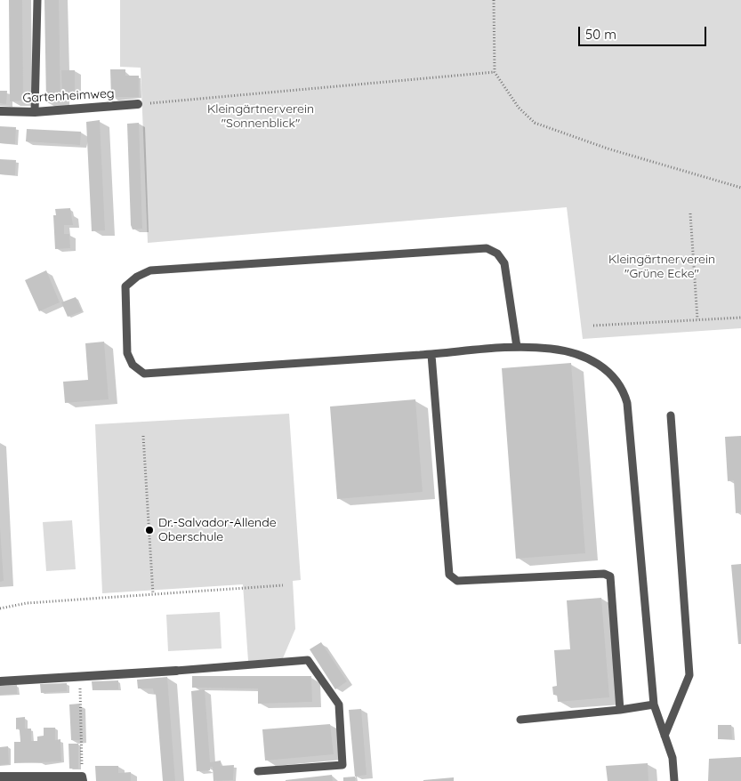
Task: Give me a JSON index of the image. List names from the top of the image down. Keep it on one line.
{"streets":{"street":["Gartenheimweg"]},"parks":["Kleingärtnerverein \"Sonnenblick\"","Kleingärtnerverein \"Grüne Ecke\""],"places":["Dr.-Salvador-Allende Oberschule"],"scale_bar":"50 m"}
